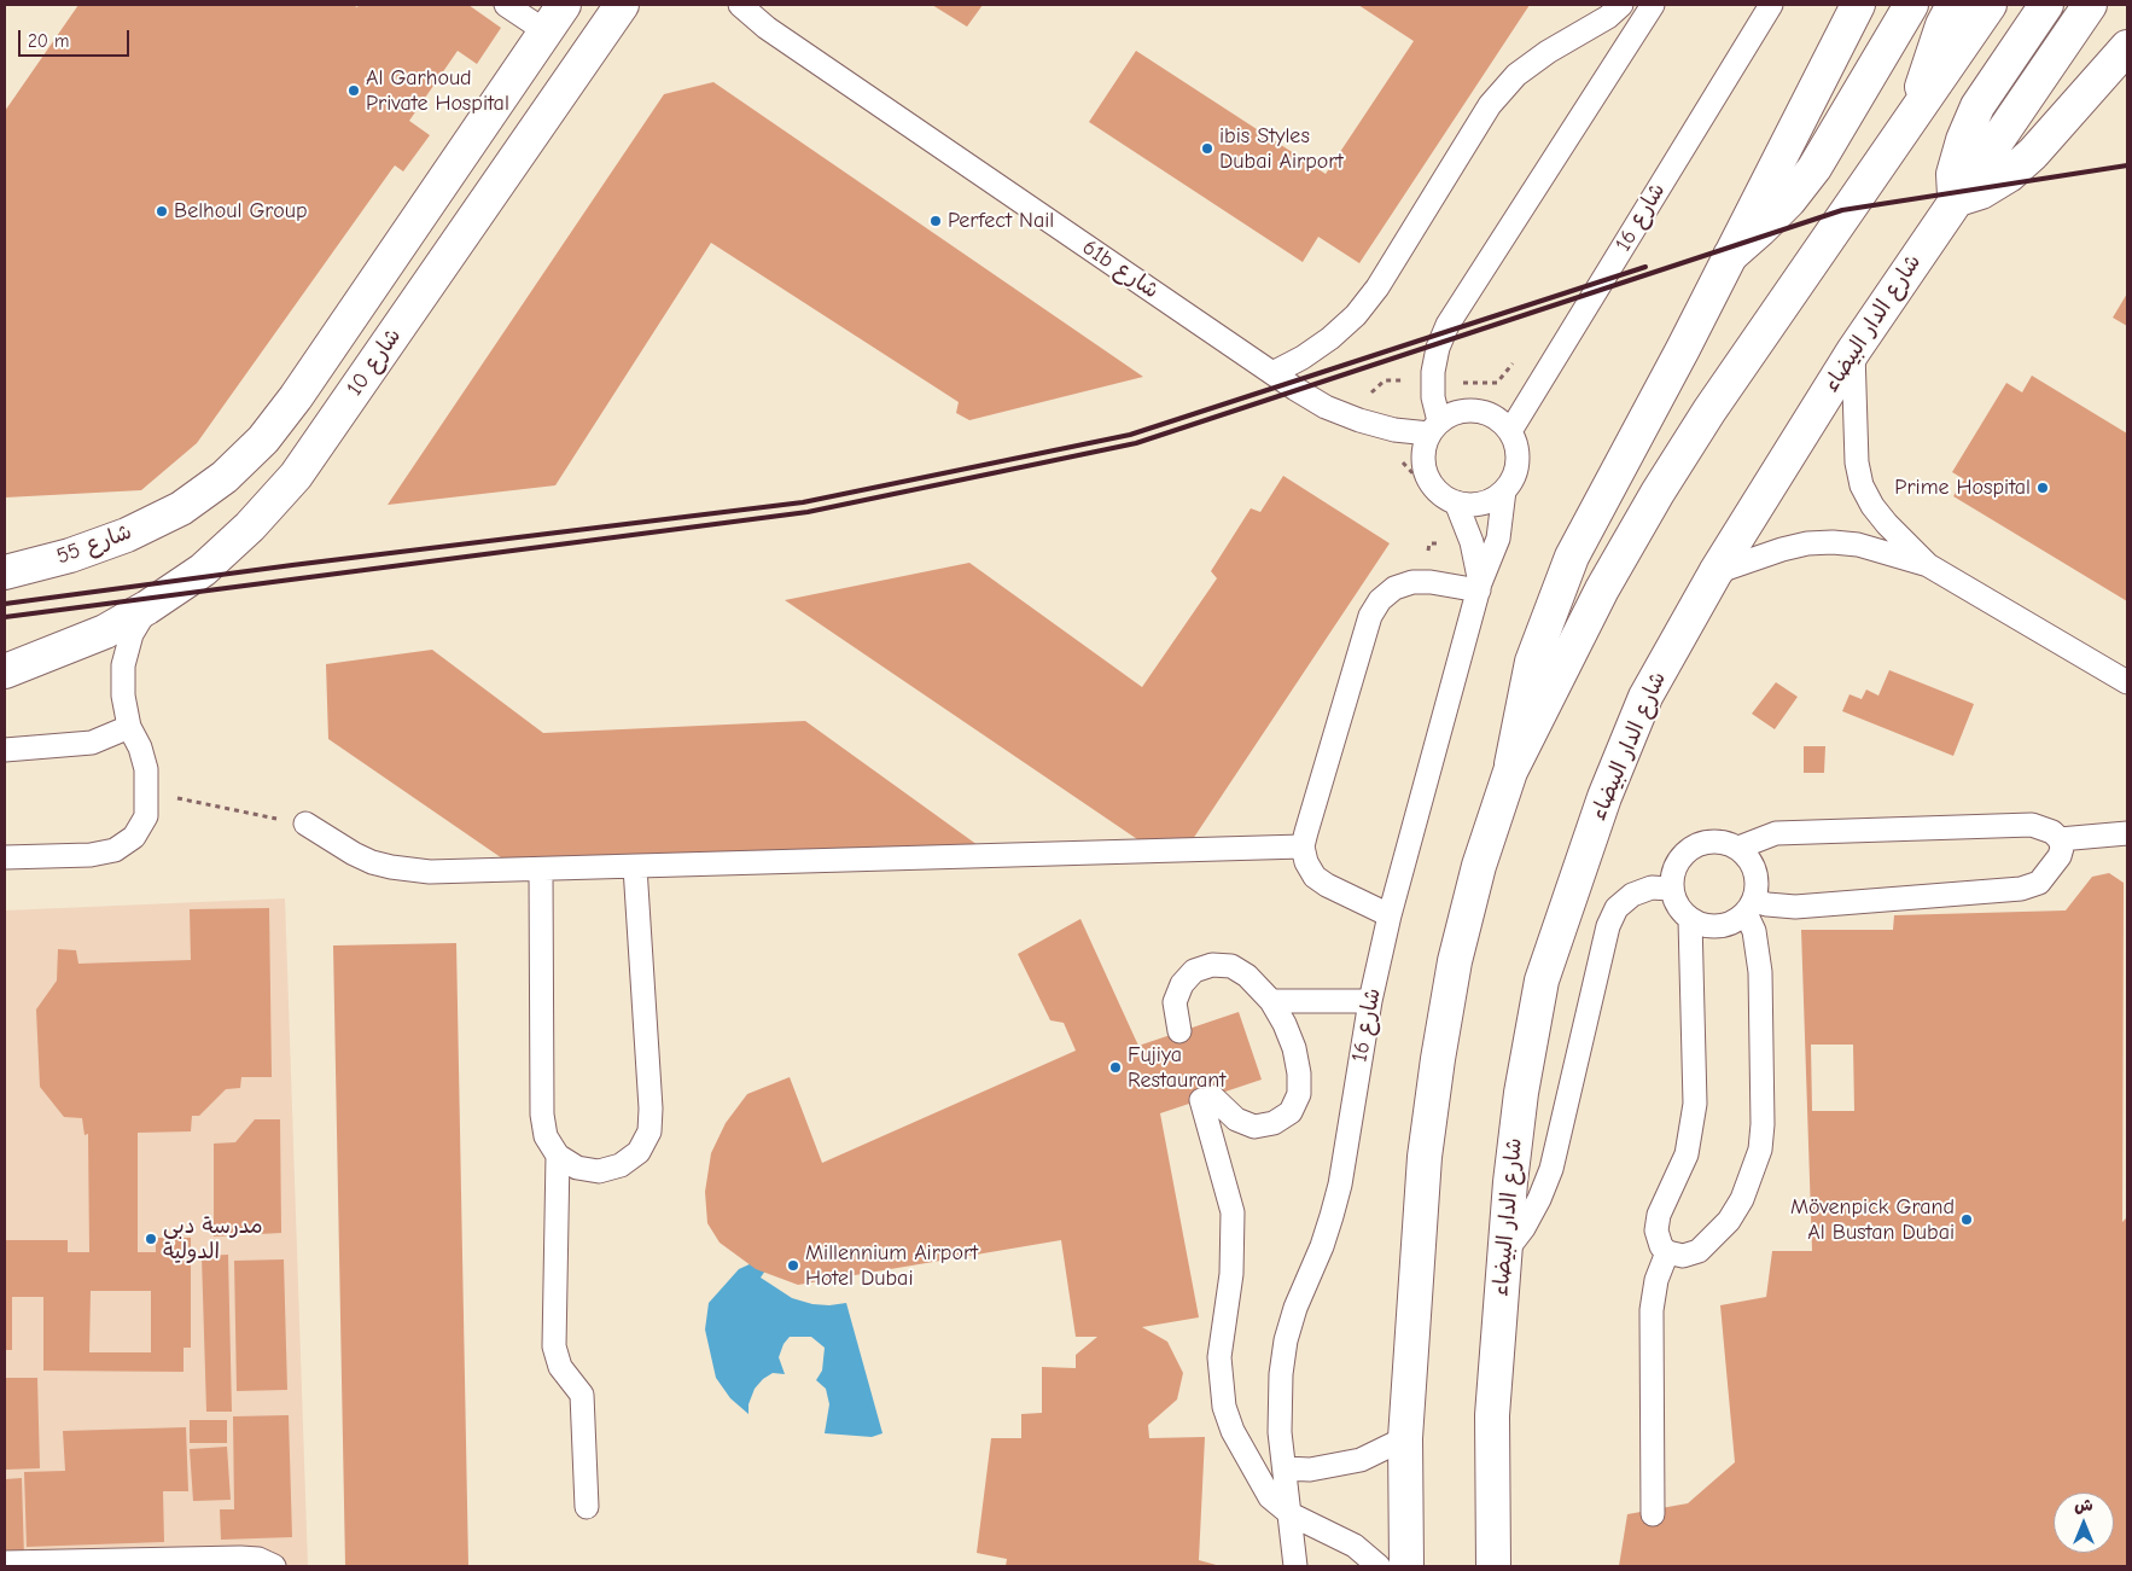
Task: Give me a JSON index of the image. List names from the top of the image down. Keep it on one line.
{"streets":{"main road":["شارع الدار البيضاء","شارع 10","شارع 55"],"lane":["شارع 16","61b شارع"]},"crossings":[["شارع 16","61b شارع"],["شارع 10","شارع 55"]],"places":["Al Garhoud Private Hospital","ibis Styles Dubai Airport","Belhoul Group","Perfect Nail","Prime Hospital","Fujiya Restaurant","Mövenpick Grand Al Bustan Dubai","مدرسة دبي الدولية","Millennium Airport Hotel Dubai"],"scale_bar":"20 m","north":"top"}
